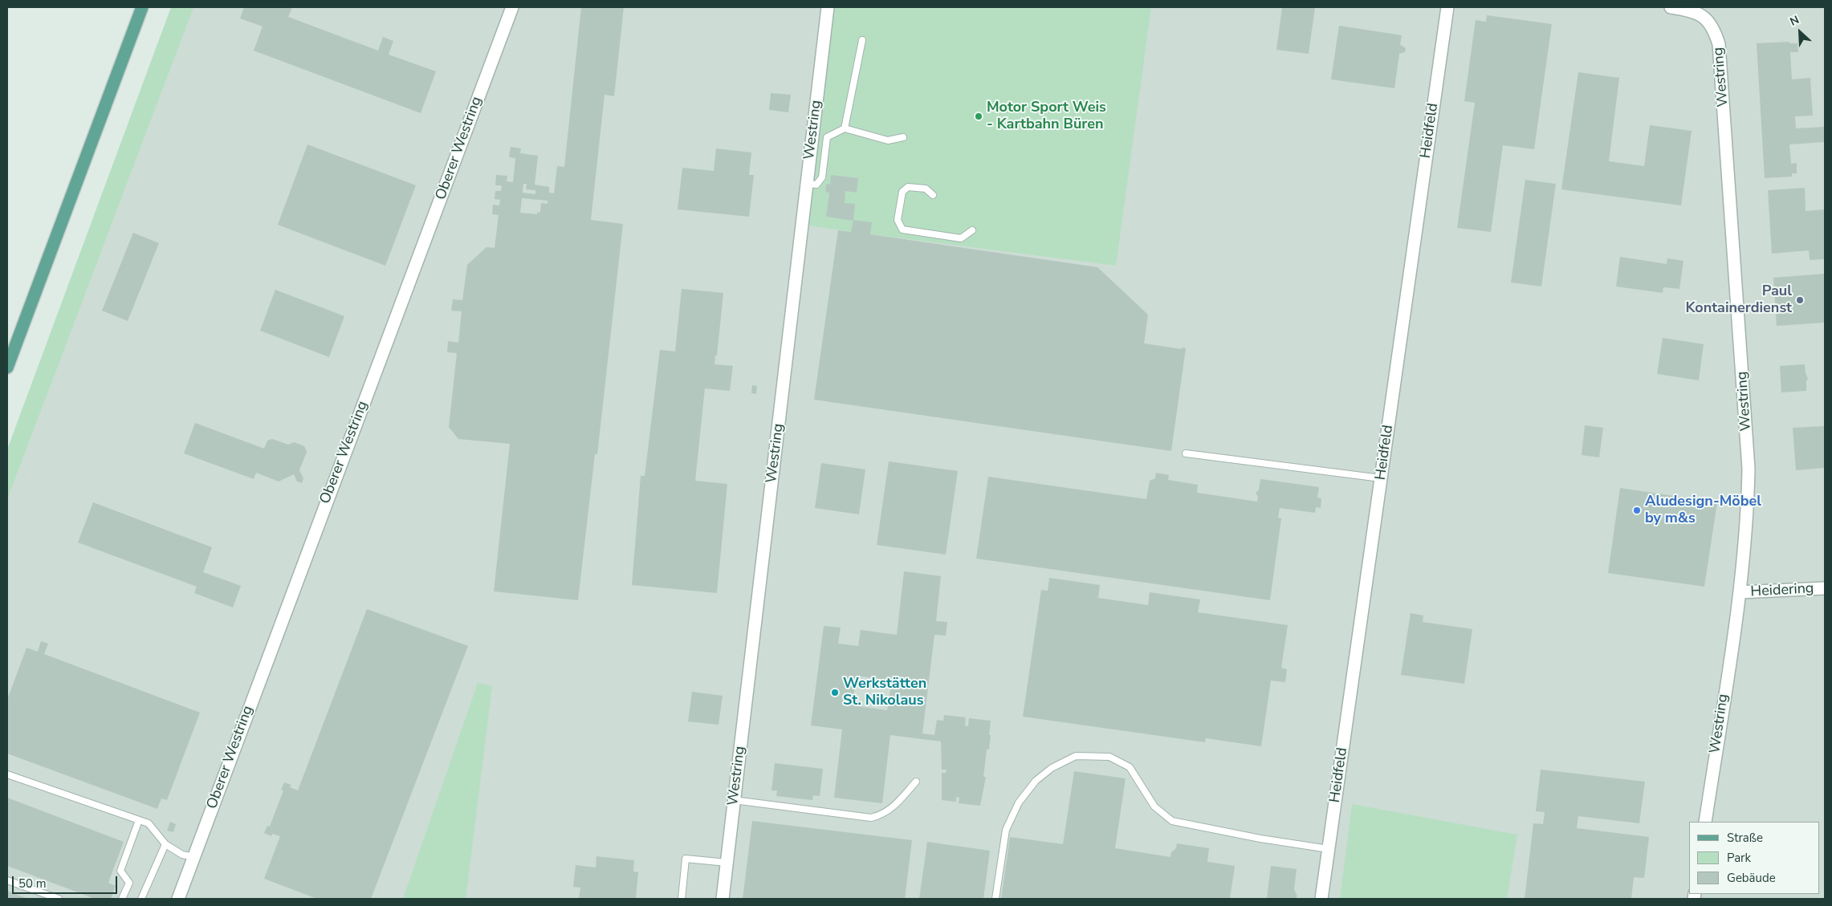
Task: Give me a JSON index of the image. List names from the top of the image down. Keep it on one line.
{"streets":{"street":["Westring","Heidfeld","Oberer Westring","Heidering"]},"crossings":[["Westring","Heidering"]],"places":["Motor Sport Weis - Kartbahn Büren","Paul Kontainerdienst","Aludesign-Möbel by m&s","Werkstätten St. Nikolaus"],"legend":["Straße","Park","Gebäude"],"scale_bar":"50 m","north":"top left"}
